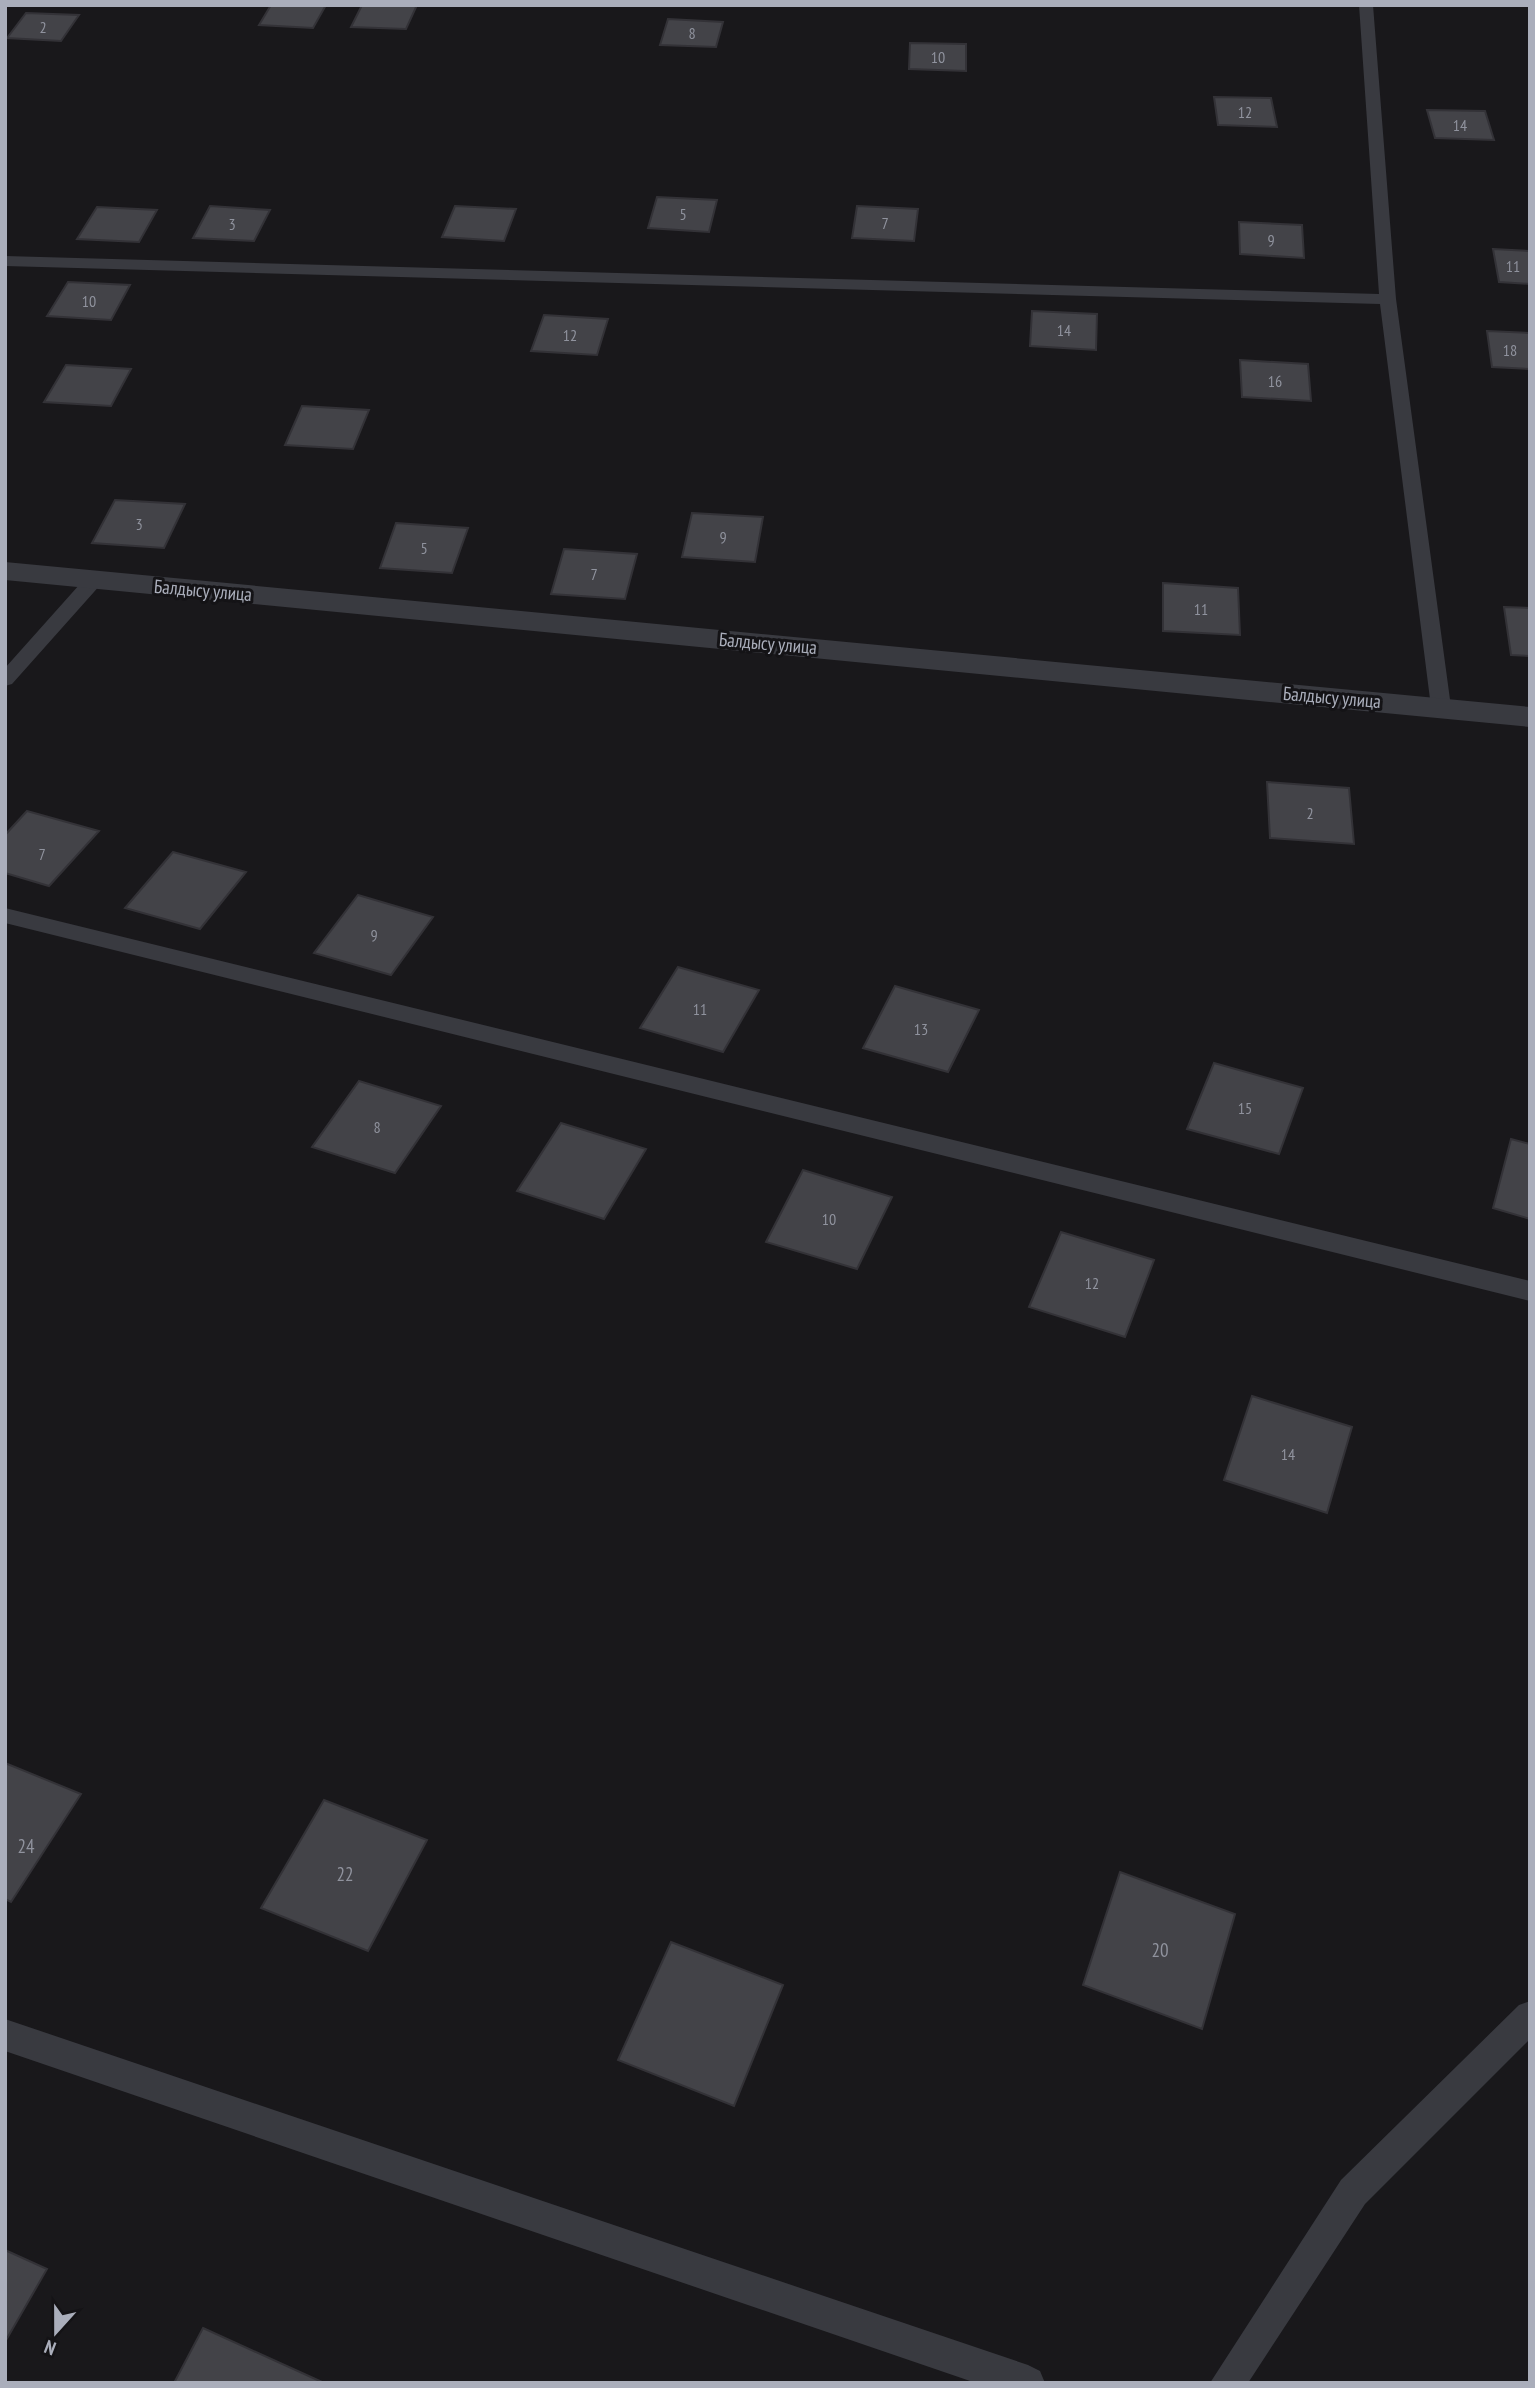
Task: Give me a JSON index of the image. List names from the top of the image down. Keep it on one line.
{"streets":{"street":["Балдысу улица"]},"house_numbers":["2","8","10","12","14","5","7","3","9","11","10","14","12","18","16","3","9","5","7","11","2","7","9","11","13","15","8","10","12","14","24","22","20"],"north":"bottom"}
